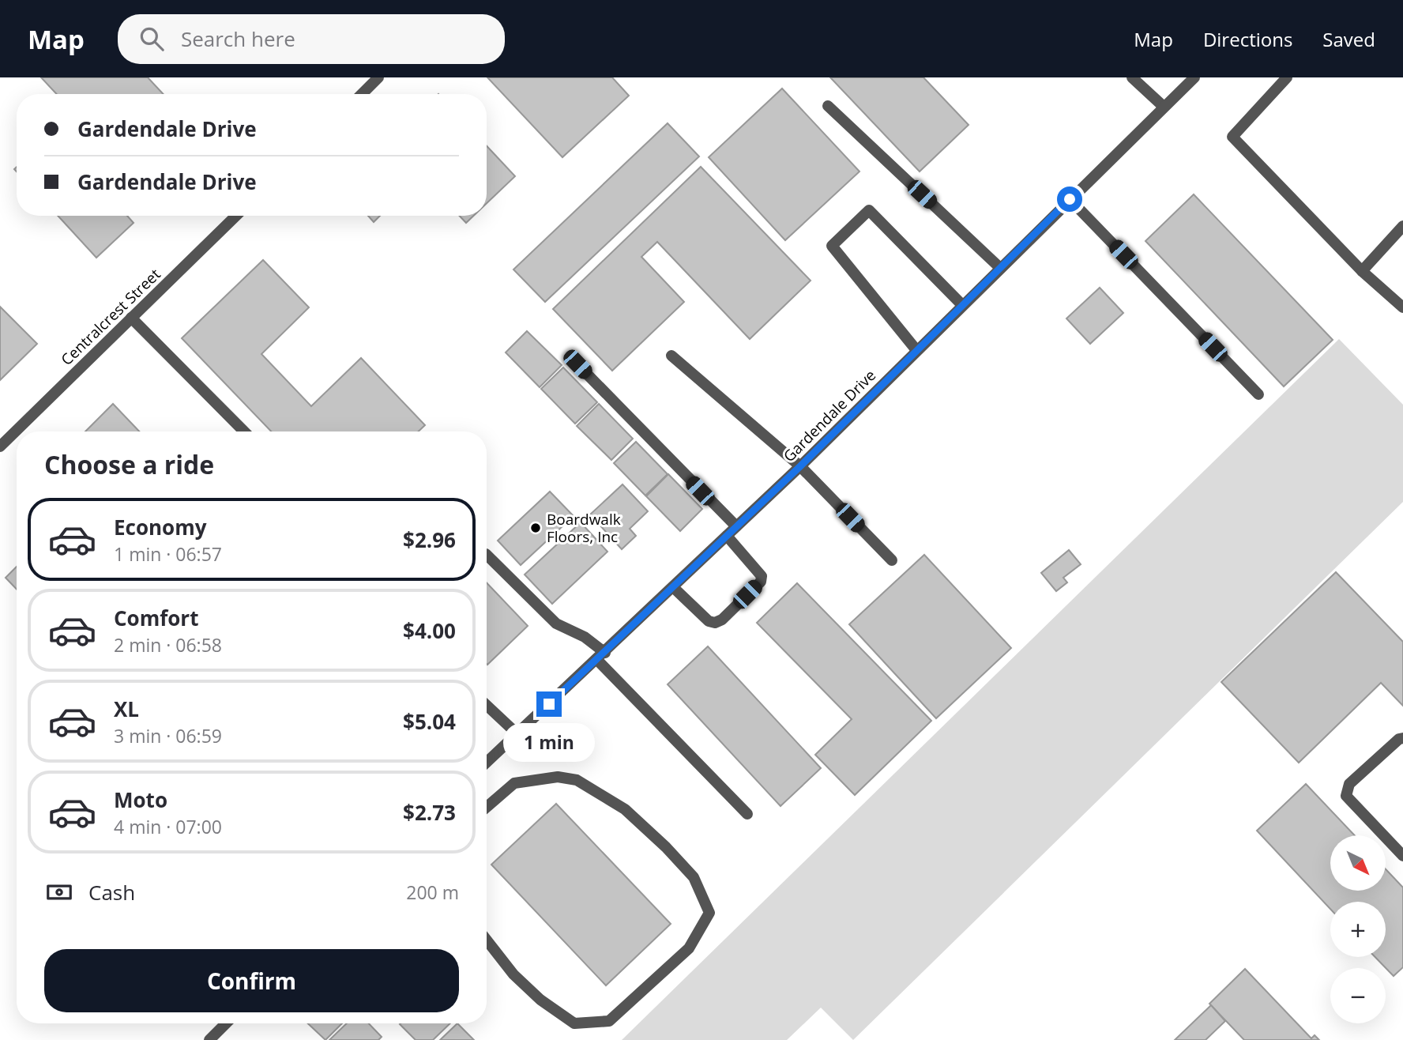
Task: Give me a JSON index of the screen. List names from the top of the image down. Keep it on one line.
{"streets":{"street":["Centralcrest Street","Gardendale Drive"]},"places":["Boardwalk Floors, Inc"],"north":"bottom right","page":{"header":"Map","search":"Search here","nav":["Map","Directions","Saved"],"banner":["Gardendale Drive","Gardendale Drive"],"heading":"Choose a ride","list":[{"name":"Economy","note":"1 min · 06:57","value":"$2.96"},{"name":"Comfort","note":"2 min · 06:58","value":"$4.00"},{"name":"XL","note":"3 min · 06:59","value":"$5.04"},{"name":"Moto","note":"4 min · 07:00","value":"$2.73"}],"bubble":"1 min","map_buttons":["+","−"],"pay":["Cash","200 m"],"buttons":"Confirm"}}
